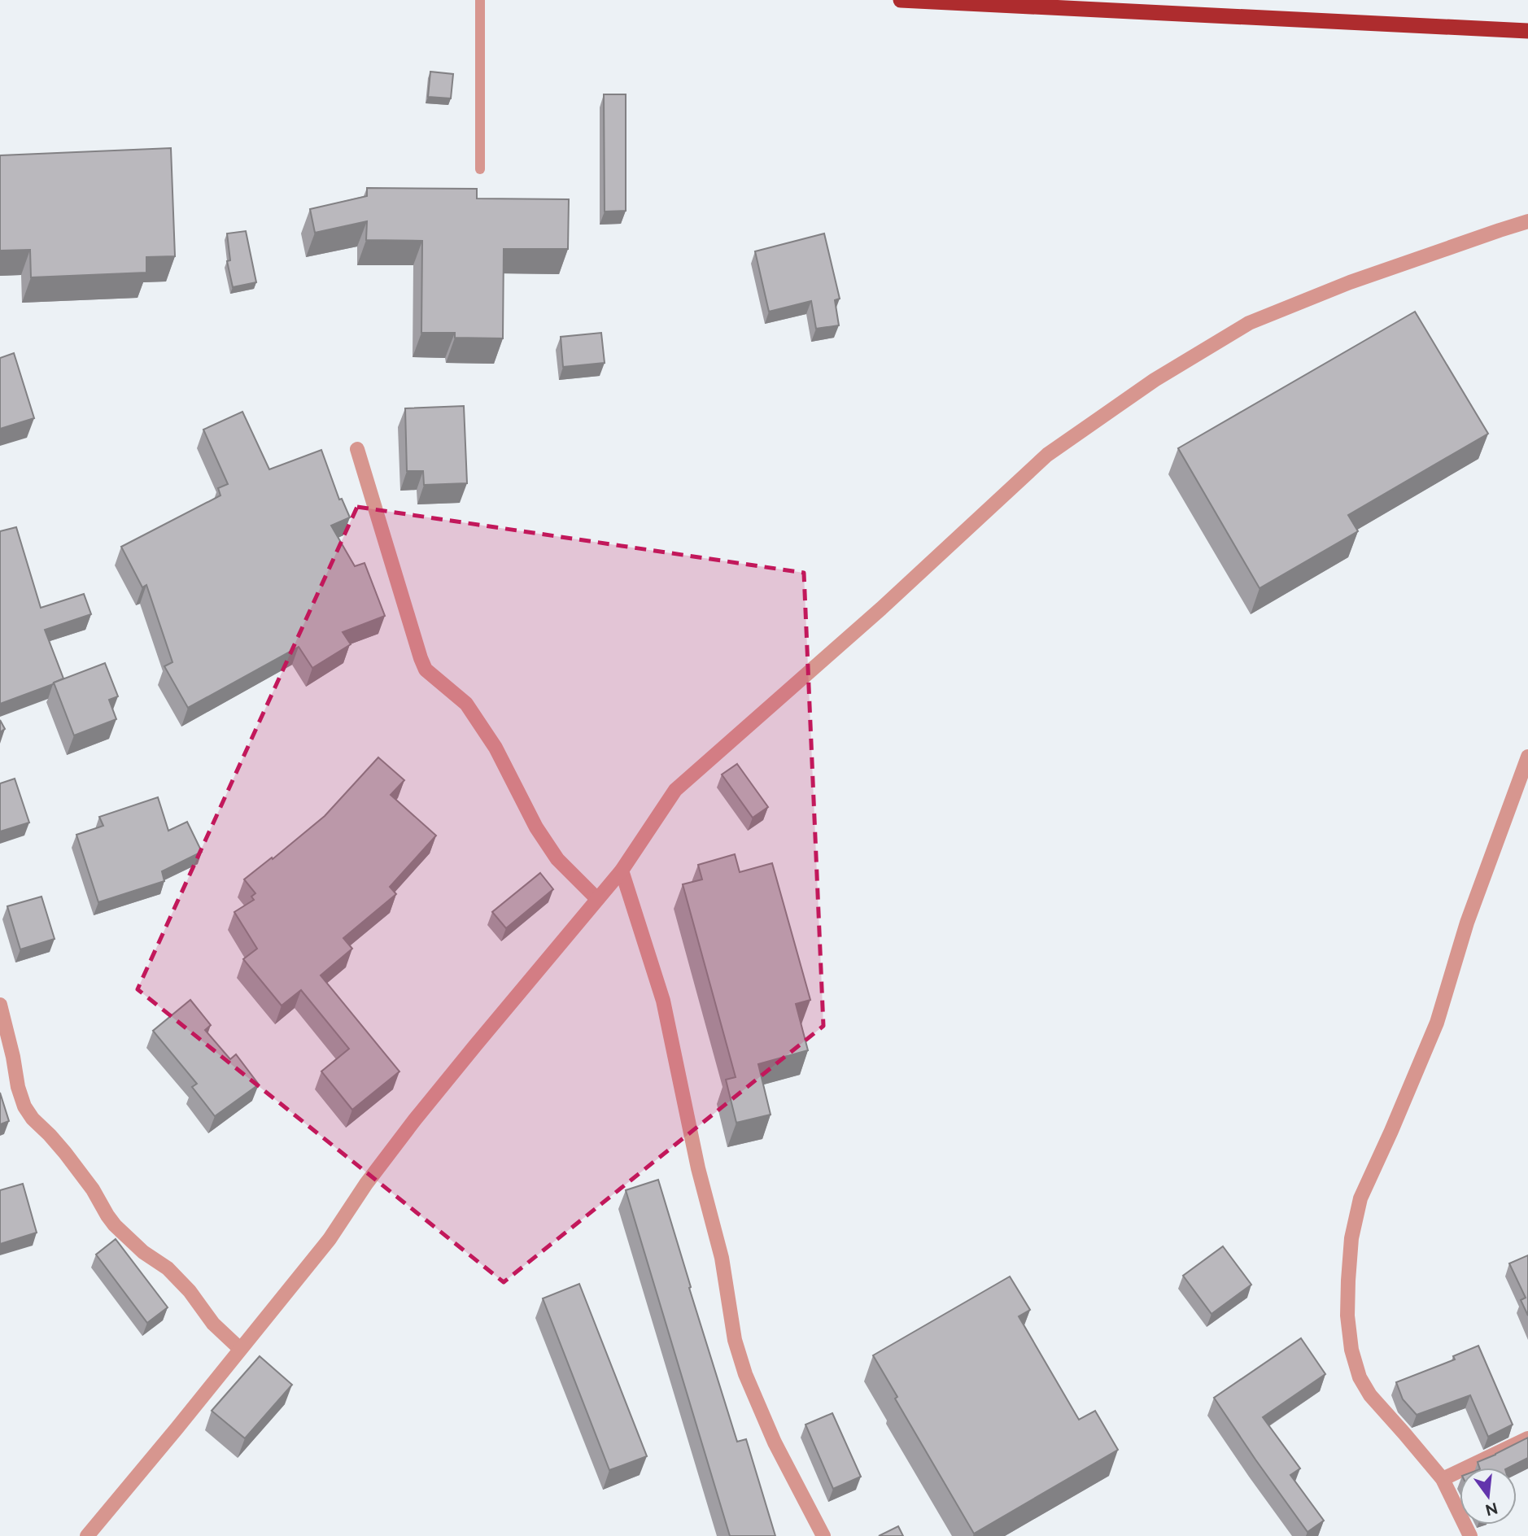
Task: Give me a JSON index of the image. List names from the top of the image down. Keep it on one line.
{"north":"bottom"}
